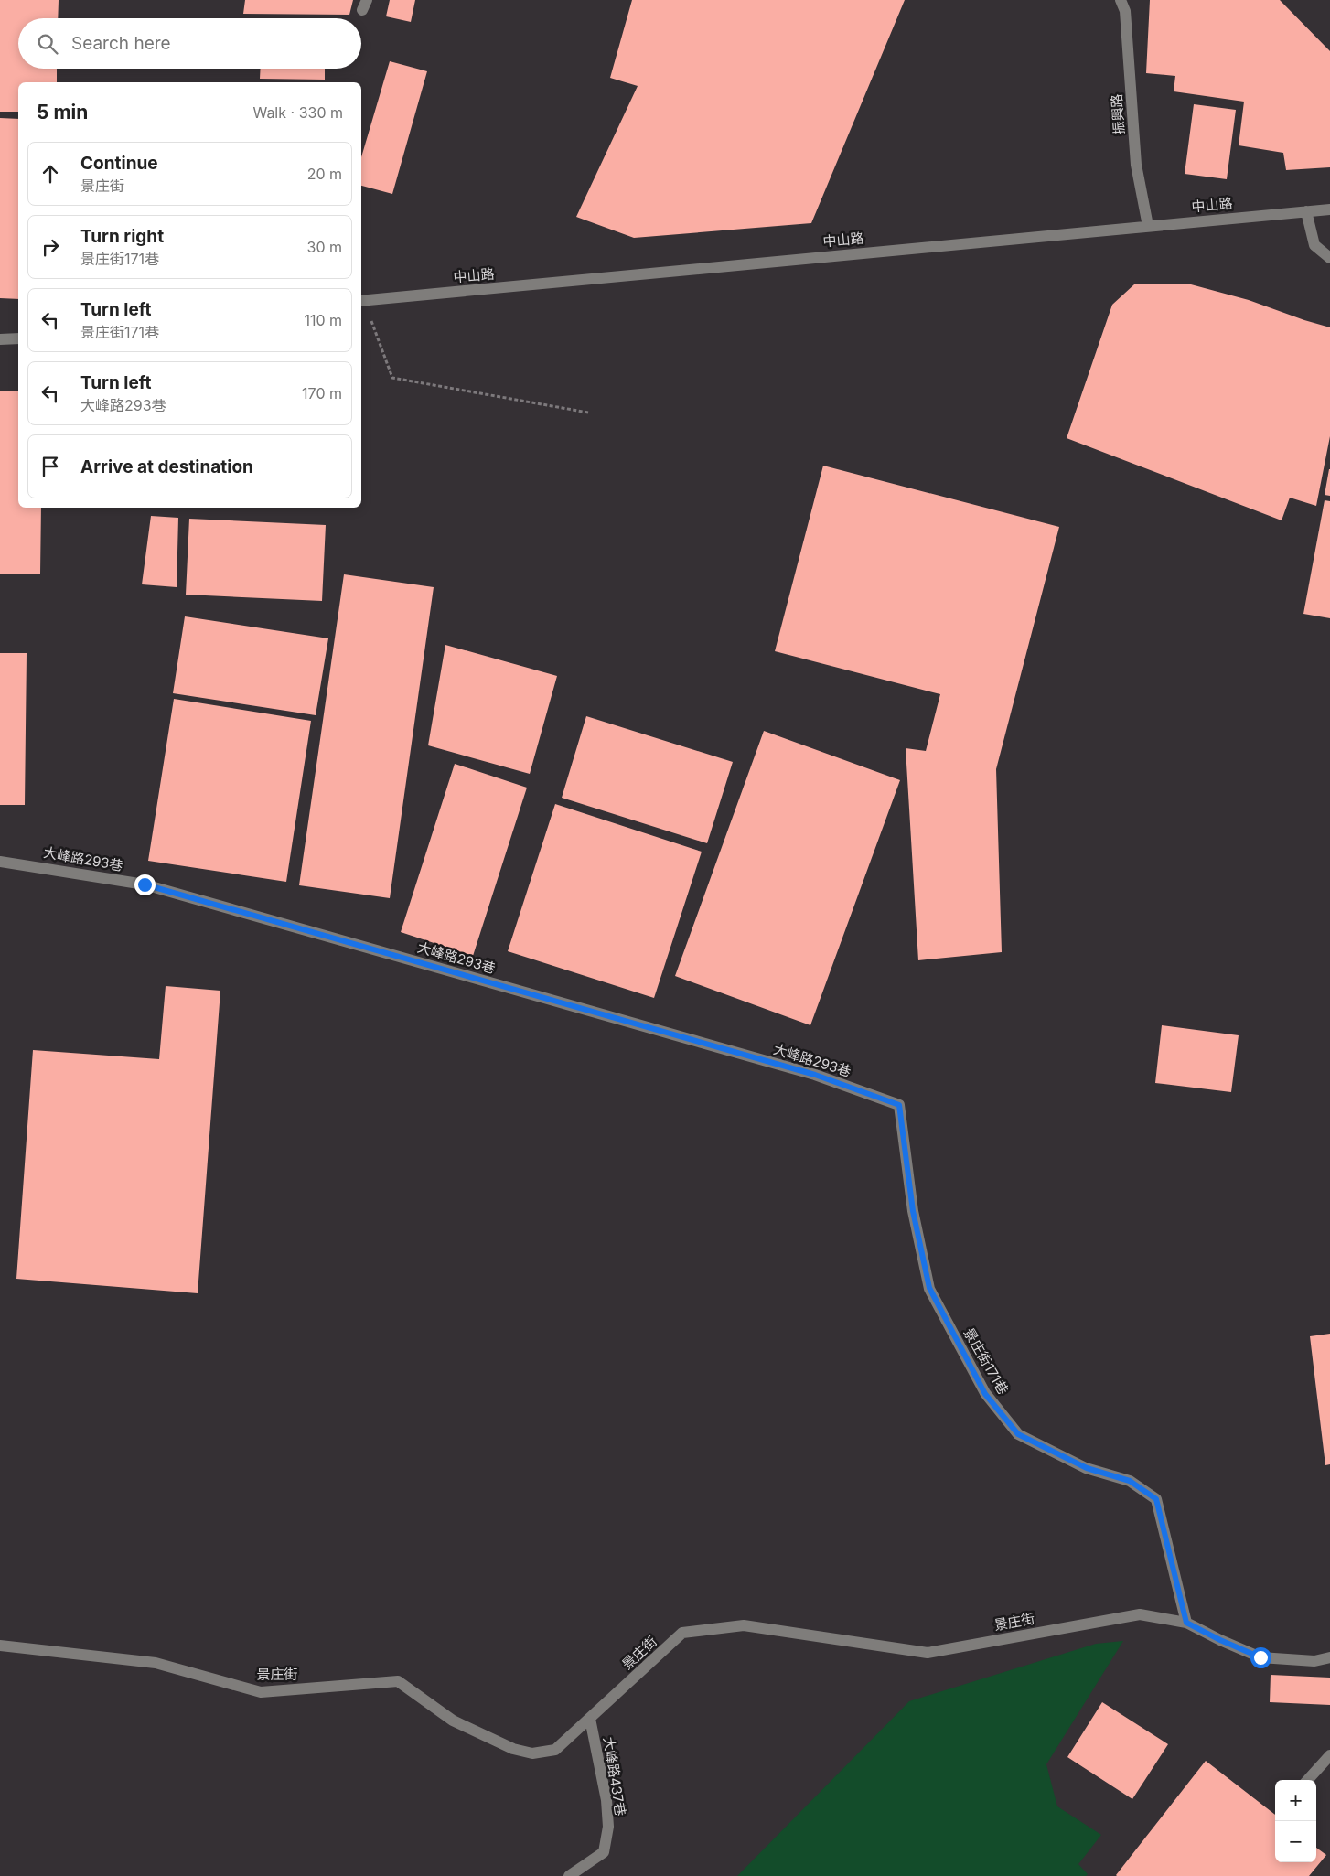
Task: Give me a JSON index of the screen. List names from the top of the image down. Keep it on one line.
{"streets":{"street":["振興路","中山路","大峰路293巷","景庄街171巷","景庄街","大峰路437巷"]},"crossings":[["振興路","中山路"],["大峰路293巷","景庄街171巷"],["景庄街171巷","景庄街"],["景庄街","大峰路437巷"]],"page":{"search":"Search here","heading":["5 min","Walk · 330 m"],"list":[["Continue","景庄街","20 m"],["Turn right","景庄街171巷","30 m"],["Turn left","景庄街171巷","110 m"],["Turn left","大峰路293巷","170 m"],"Arrive at destination"],"map_buttons":["+","−"]}}
